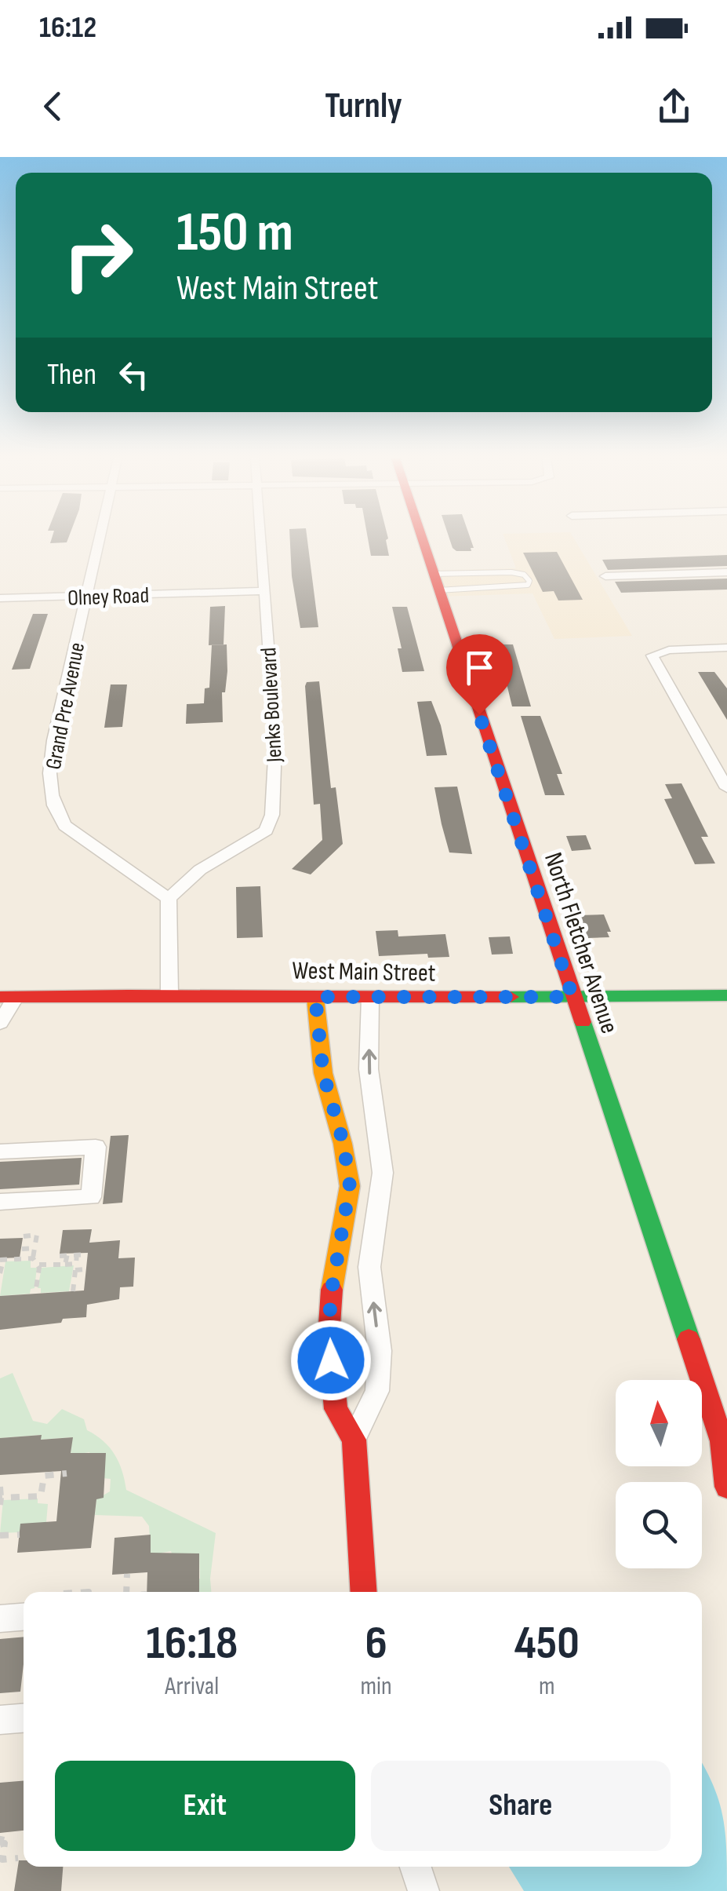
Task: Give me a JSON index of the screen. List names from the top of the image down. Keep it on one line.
{"streets":{"street":["Olney Road","Jenks Boulevard","Grand Pre Avenue","North Fletcher Avenue","West Main Street"]},"crossings":[["Olney Road","Jenks Boulevard"],["Olney Road","Grand Pre Avenue"],["Jenks Boulevard","Grand Pre Avenue"],["North Fletcher Avenue","West Main Street"]],"north":"top","page":{"status":"16:12","header":"Turnly","turn":["150 m","West Main Street"],"then":"Then","eta":["16:18","Arrival","6","min","450","m"],"buttons":["Exit","Share"]}}
